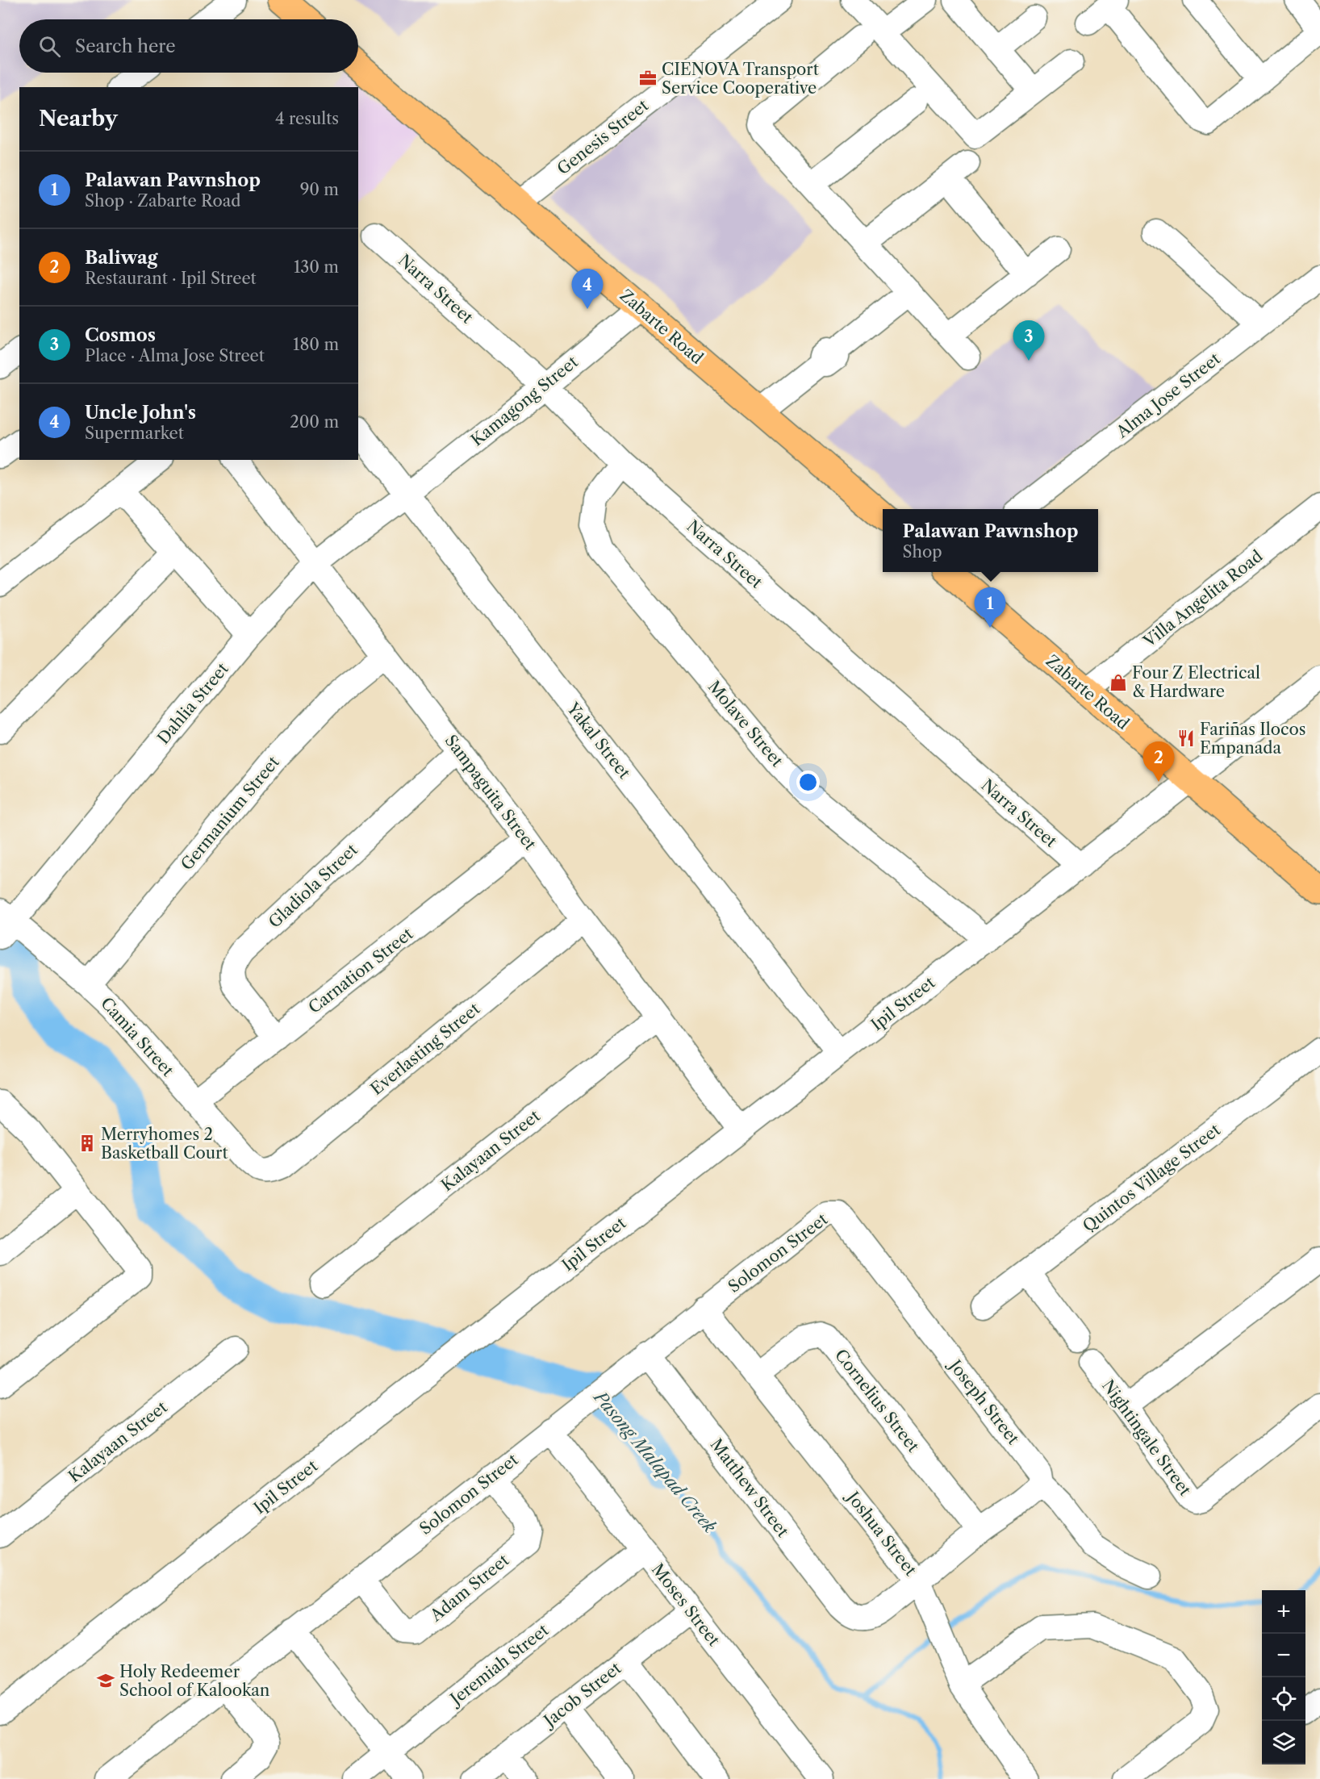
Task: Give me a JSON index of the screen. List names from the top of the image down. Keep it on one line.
{"streets":{"main road":["Zabarte Road"],"street":["Genesis Street","Narra Street","Alma Jose Street","Kamagong Street","Villa Angelita Road","Dahlia Street","Molave Street","Yakal Street","Sampaguita Street","Germanium Street","Gladiola Street","Carnation Street","Ipil Street","Camia Street","Everlasting Street","Kalayaan Street","Quintos Village Street","Solomon Street","Cornelius Street","Joseph Street","Nightingale Street","Matthew Street","Joshua Street","Adam Street","Moses Street","Jeremiah Street","Jacob Street"]},"crossings":[["Genesis Street","Zabarte Road"],["Narra Street","Kamagong Street"],["Narra Street","Molave Street"],["Narra Street","Ipil Street"],["Zabarte Road","Kamagong Street"],["Zabarte Road","Villa Angelita Road"],["Zabarte Road","Ipil Street"],["Kamagong Street","Dahlia Street"],["Kamagong Street","Yakal Street"],["Dahlia Street","Yakal Street"],["Dahlia Street","Sampaguita Street"],["Dahlia Street","Camia Street"],["Molave Street","Ipil Street"],["Yakal Street","Ipil Street"],["Sampaguita Street","Germanium Street"],["Sampaguita Street","Gladiola Street"],["Sampaguita Street","Carnation Street"],["Sampaguita Street","Ipil Street"],["Sampaguita Street","Everlasting Street"],["Sampaguita Street","Kalayaan Street"],["Germanium Street","Camia Street"],["Gladiola Street","Carnation Street"],["Carnation Street","Camia Street"],["Camia Street","Everlasting Street"],["Solomon Street","Joseph Street"],["Solomon Street","Matthew Street"],["Solomon Street","Joshua Street"],["Solomon Street","Adam Street"],["Solomon Street","Moses Street"],["Cornelius Street","Joshua Street"],["Matthew Street","Joshua Street"],["Moses Street","Jeremiah Street"],["Moses Street","Jacob Street"]],"water":["Pasong Malapad Creek"],"places":{"office":["CIENOVA Transport Service Cooperative"],"shop":["Four Z Electrical & Hardware"],"restaurant":["Fariñas Ilocos Empanada"],"building":["Merryhomes 2 Basketball Court"],"school or university":["Holy Redeemer School of Kalookan"]},"page":{"search":"Search here","heading":["Nearby","4 results"],"list":[{"mark":"1","name":"Palawan Pawnshop","note":"Shop · Zabarte Road","value":"90 m"},{"mark":"2","name":"Baliwag","note":"Restaurant · Ipil Street","value":"130 m"},{"mark":"3","name":"Cosmos","note":"Place · Alma Jose Street","value":"180 m"},{"mark":"4","name":"Uncle John's","note":"Supermarket","value":"200 m"}],"pins":["4","3","1","2"],"popup":["Palawan Pawnshop","Shop"],"map_buttons":["+","−"]}}
